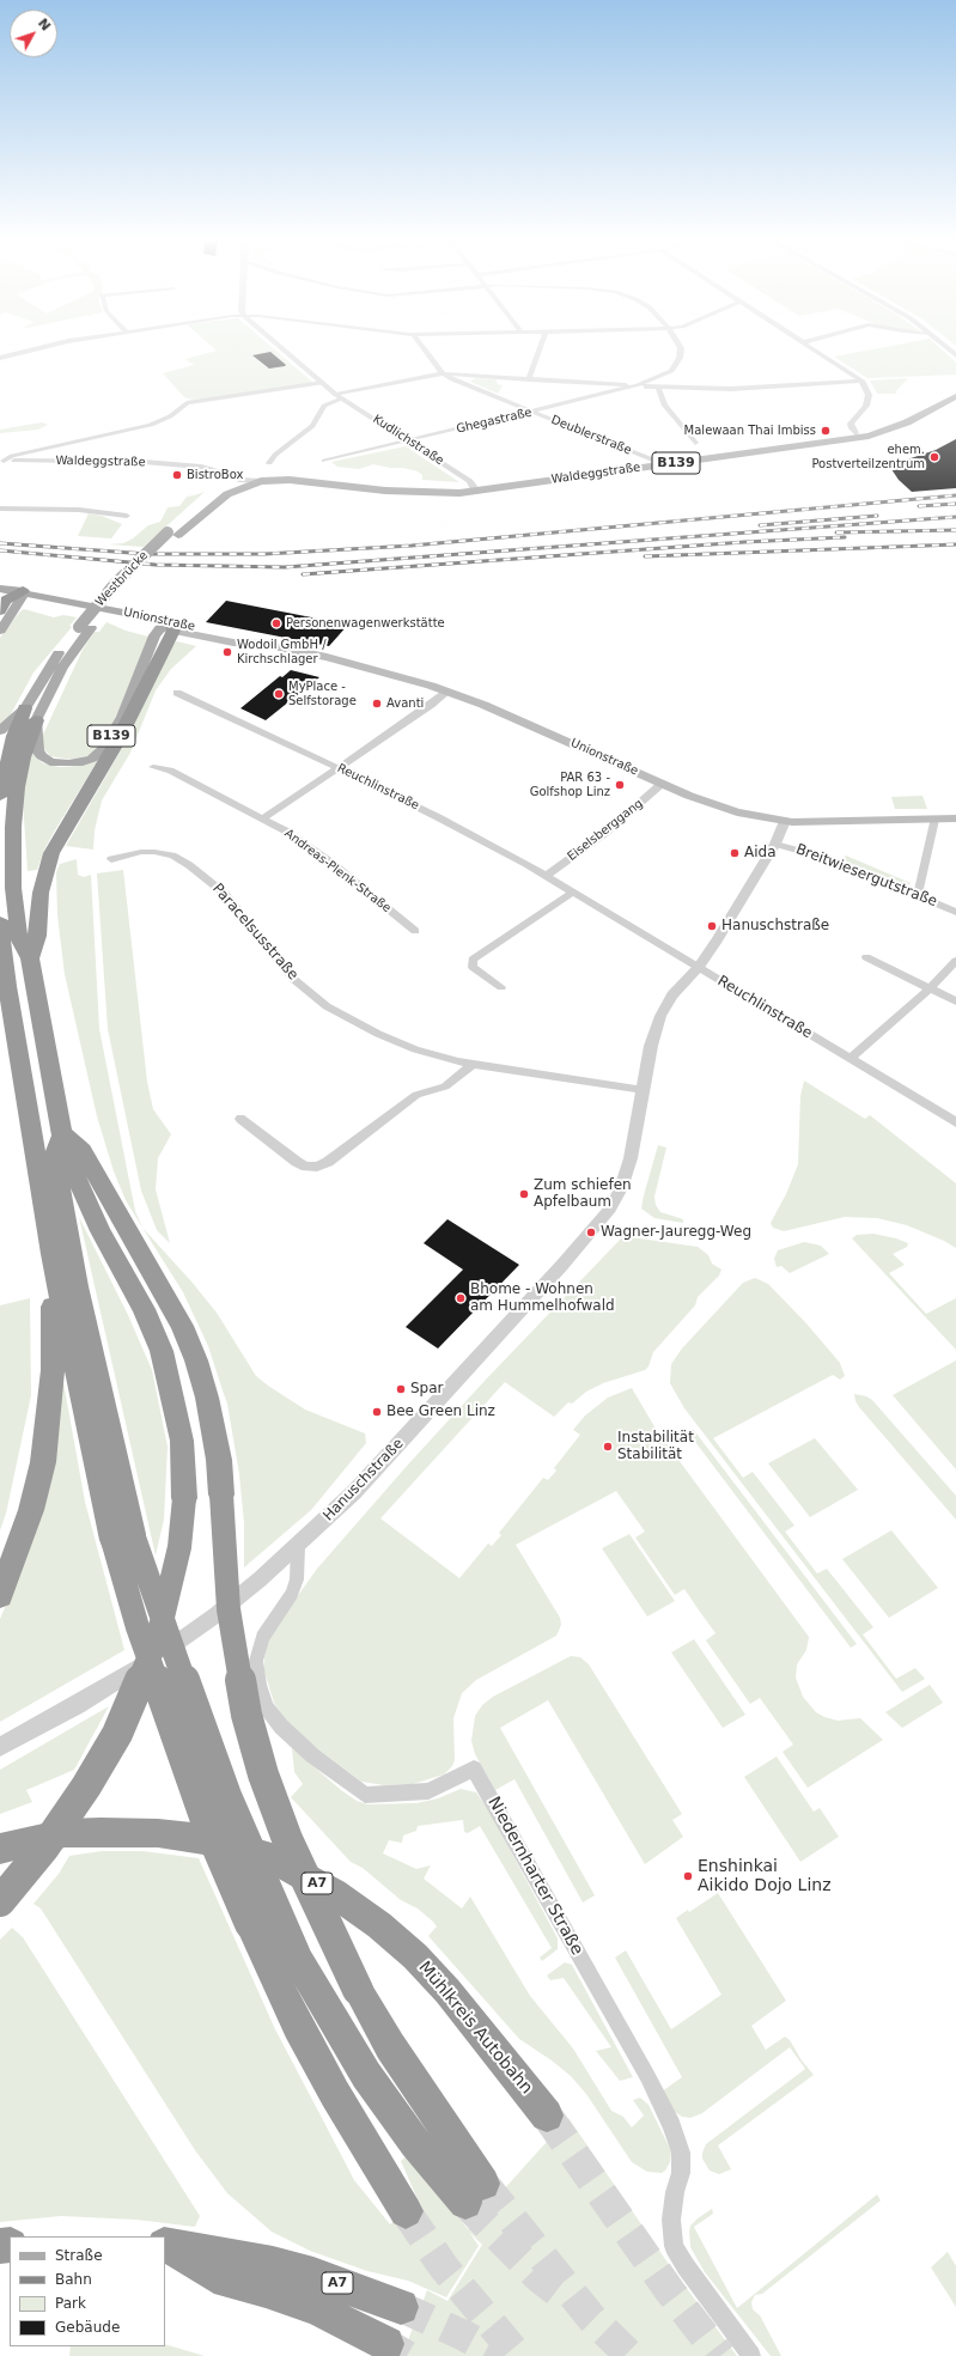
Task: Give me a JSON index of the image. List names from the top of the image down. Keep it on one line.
{"streets":{"highway":["A7","Mühlkreis Autobahn"],"main road":["Waldeggstraße","B139","Westbrücke","Unionstraße"],"street":["Ghegastraße","Deublerstraße","Kudlichstraße","Reuchlinstraße","Eiselsberggang","Andreas-Plenk-Straße","Breitwiesergutstraße","Paracelsusstraße","Hanuschstraße","Niedernharter Straße"]},"crossings":[["Ghegastraße","Deublerstraße"],["Ghegastraße","Kudlichstraße"],["Deublerstraße","Waldeggstraße"],["Kudlichstraße","Waldeggstraße"],["Waldeggstraße","Westbrücke"],["B139","Westbrücke"],["B139","Unionstraße"],["Unionstraße","Eiselsberggang"],["Unionstraße","Hanuschstraße"],["Reuchlinstraße","Eiselsberggang"],["Reuchlinstraße","Hanuschstraße"],["Breitwiesergutstraße","Hanuschstraße"],["Paracelsusstraße","Hanuschstraße"],["Hanuschstraße","Niedernharter Straße"]],"places":["Malewaan Thai Imbiss","ehem. Postverteilzentrum","BistroBox","Personenwagenwerkstätte","Wodoil GmbH / Kirchschlager","MyPlace - Selfstorage","Avanti","PAR 63 - Golfshop Linz","Aida","Hanuschstraße","Zum schiefen Apfelbaum","Wagner-Jauregg-Weg","Bhome - Wohnen am Hummelhofwald","Spar","Bee Green Linz","Instabilität Stabilität","Enshinkai Aikido Dojo Linz"],"legend":["Straße","Bahn","Park","Gebäude"],"north":"top right"}
